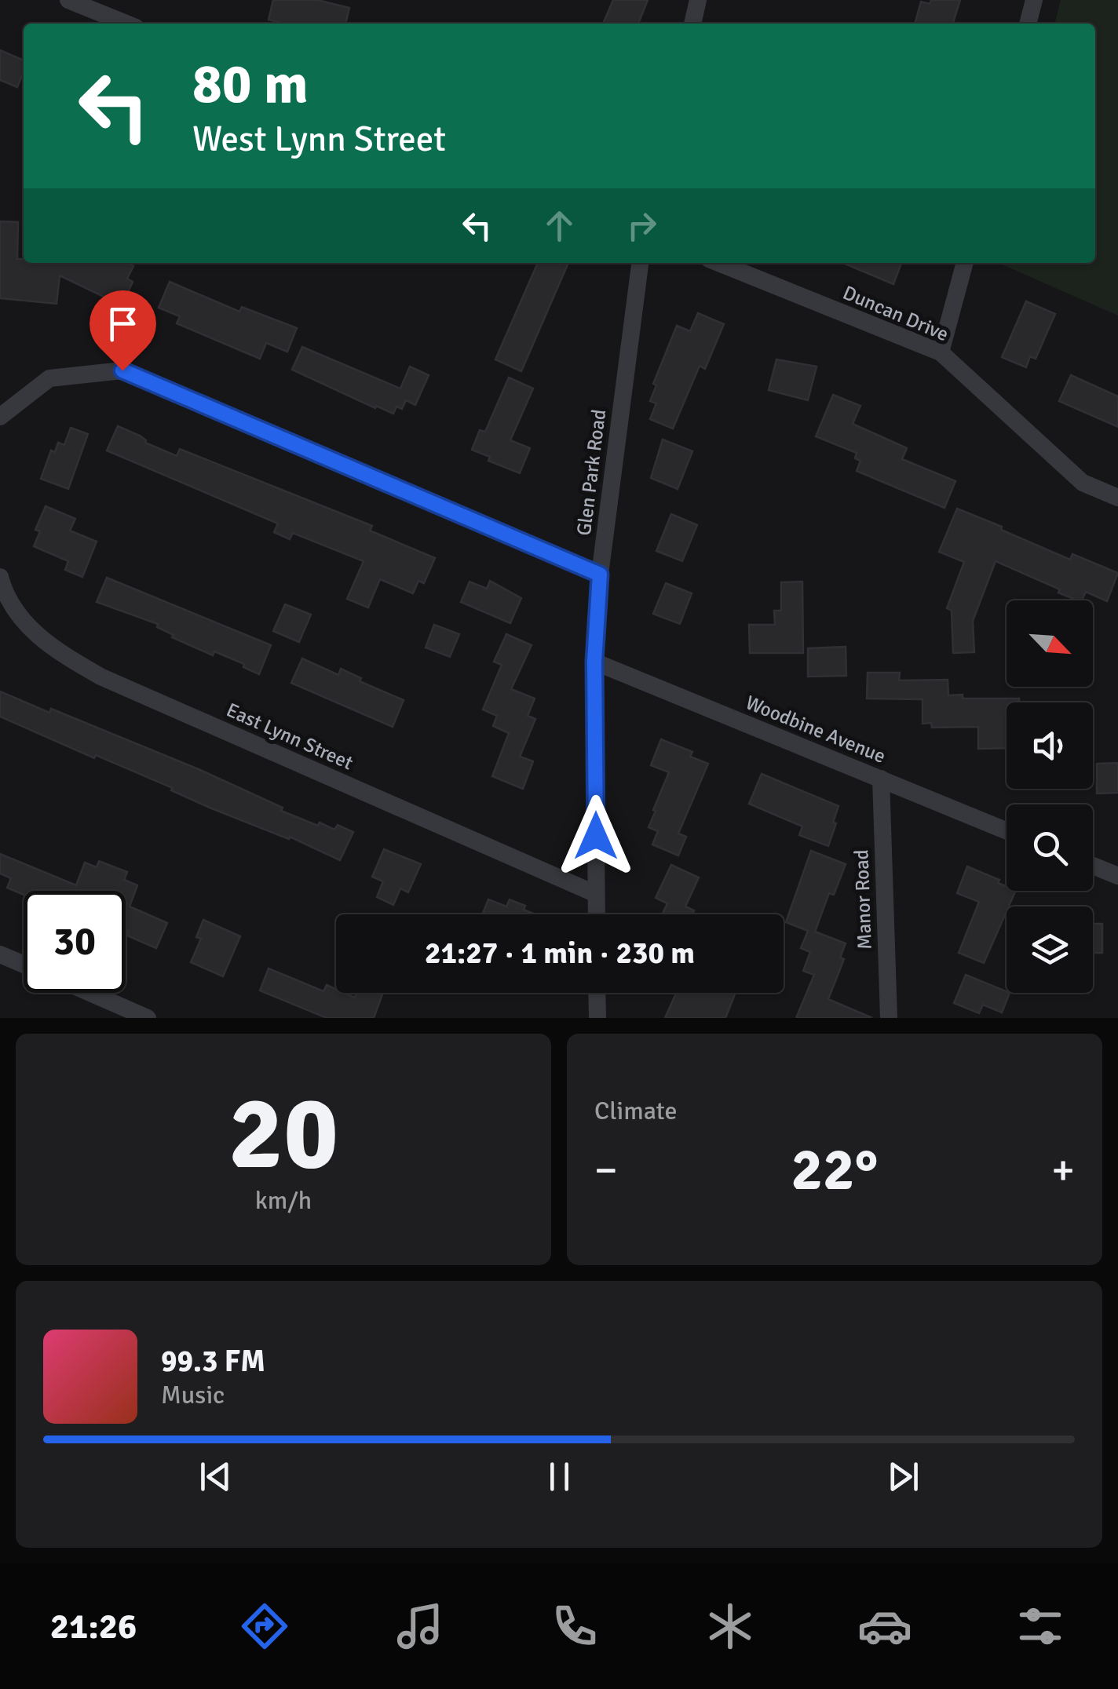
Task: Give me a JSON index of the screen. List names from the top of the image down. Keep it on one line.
{"streets":{"street":["Duncan Drive","Glen Park Road","Woodbine Avenue","East Lynn Street","Manor Road"]},"crossings":[["Glen Park Road","Woodbine Avenue"],["Glen Park Road","East Lynn Street"],["Woodbine Avenue","Manor Road"]],"north":"bottom right","page":{"turn":["80 m","West Lynn Street"],"limit":"30","trip":"21:27 · 1 min · 230 m","tile":[["20","km/h"],"Climate"],"heat":["−","22°","+"],"song":["99.3 FM","Music"],"tabs":"21:26"}}
